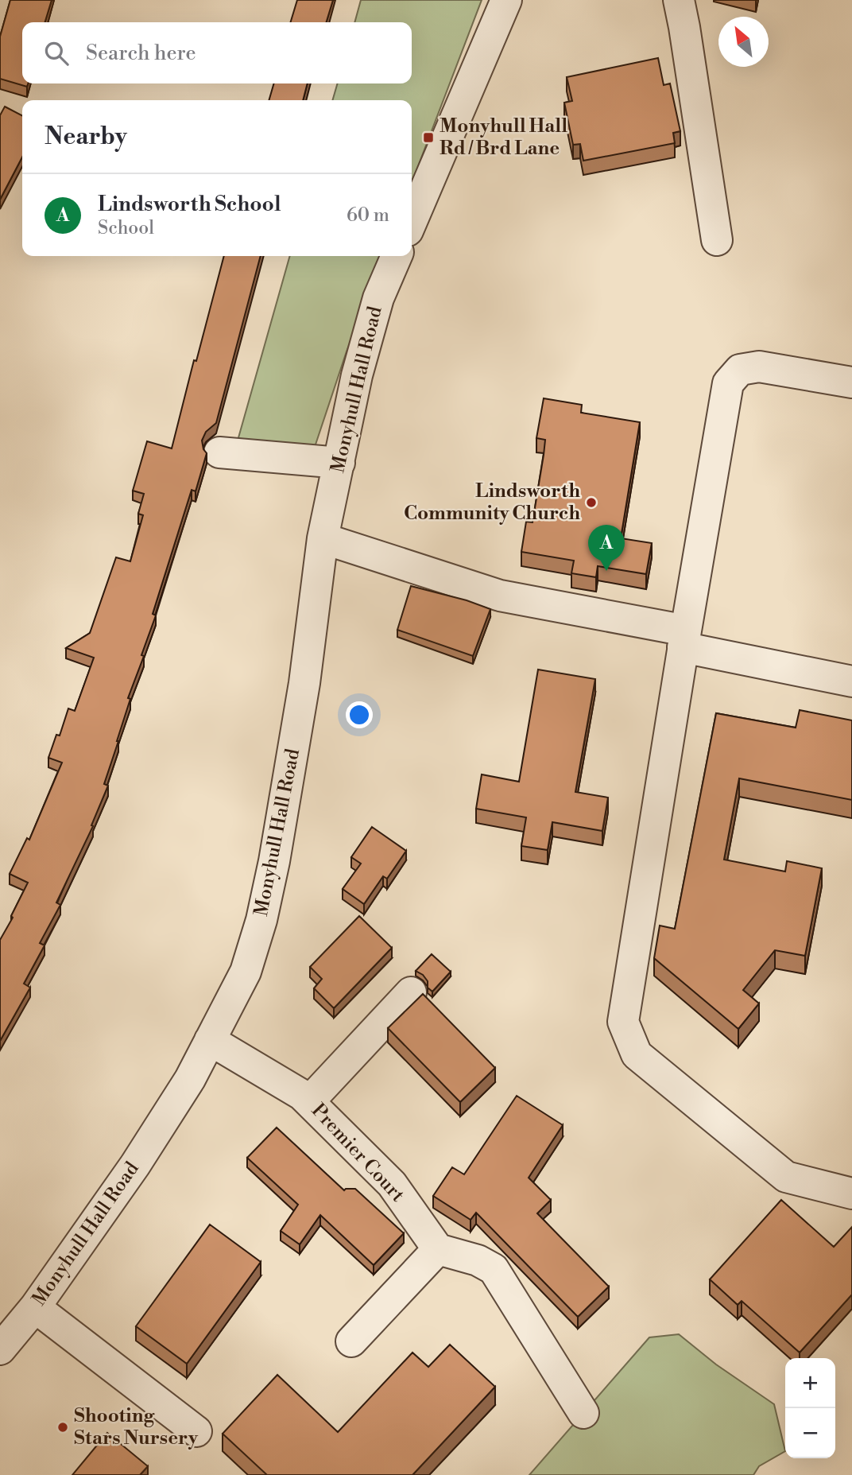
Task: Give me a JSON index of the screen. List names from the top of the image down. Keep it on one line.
{"streets":{"street":["Monyhull Hall Road","Premier Court"]},"crossings":[["Monyhull Hall Road","Premier Court"]],"places":{"transit":["Monyhull Hall Rd / Brd Lane"],"other":["Lindsworth Community Church","Shooting Stars Nursery"]},"north":"top left","page":{"search":"Search here","heading":"Nearby","list":[{"mark":"A","name":"Lindsworth School","note":"School","value":"60 m"}],"pins":"A","map_buttons":["+","−"]}}
